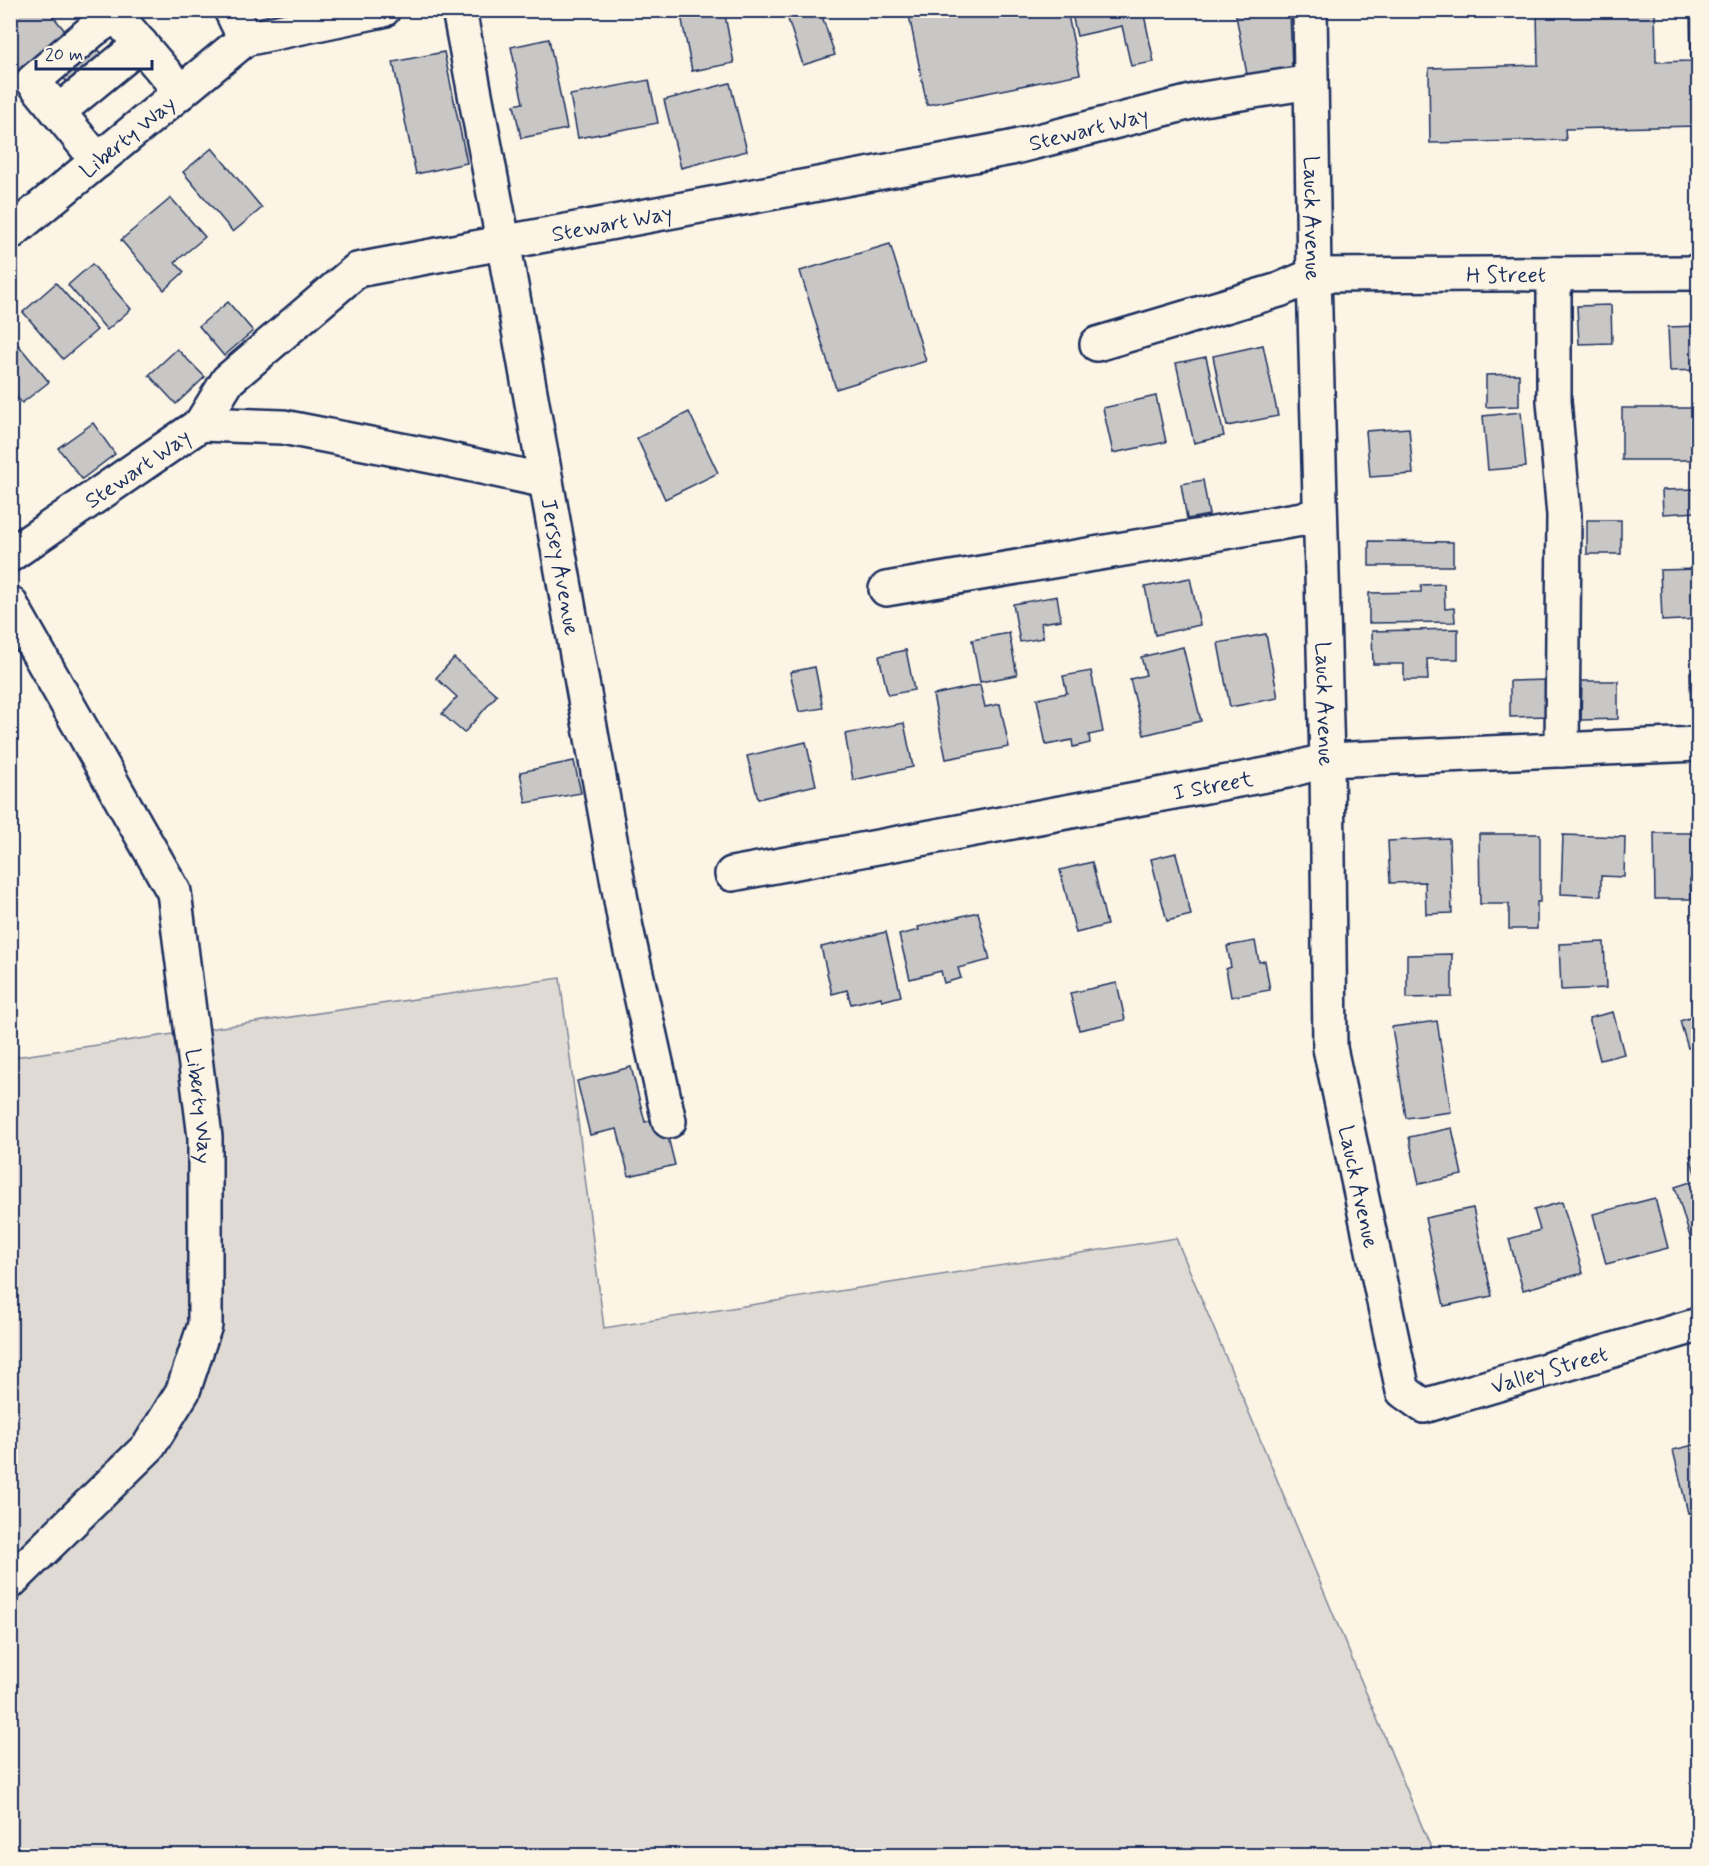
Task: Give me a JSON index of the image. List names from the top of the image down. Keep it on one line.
{"streets":{"street":["Stewart Way","Liberty Way","Lauck Avenue","H Street","Jersey Avenue","I Street","Valley Street"]},"crossings":[["Stewart Way","Lauck Avenue"],["Stewart Way","Jersey Avenue"],["Lauck Avenue","H Street"],["Lauck Avenue","I Street"],["Lauck Avenue","Valley Street"]],"scale_bar":"20 m"}
